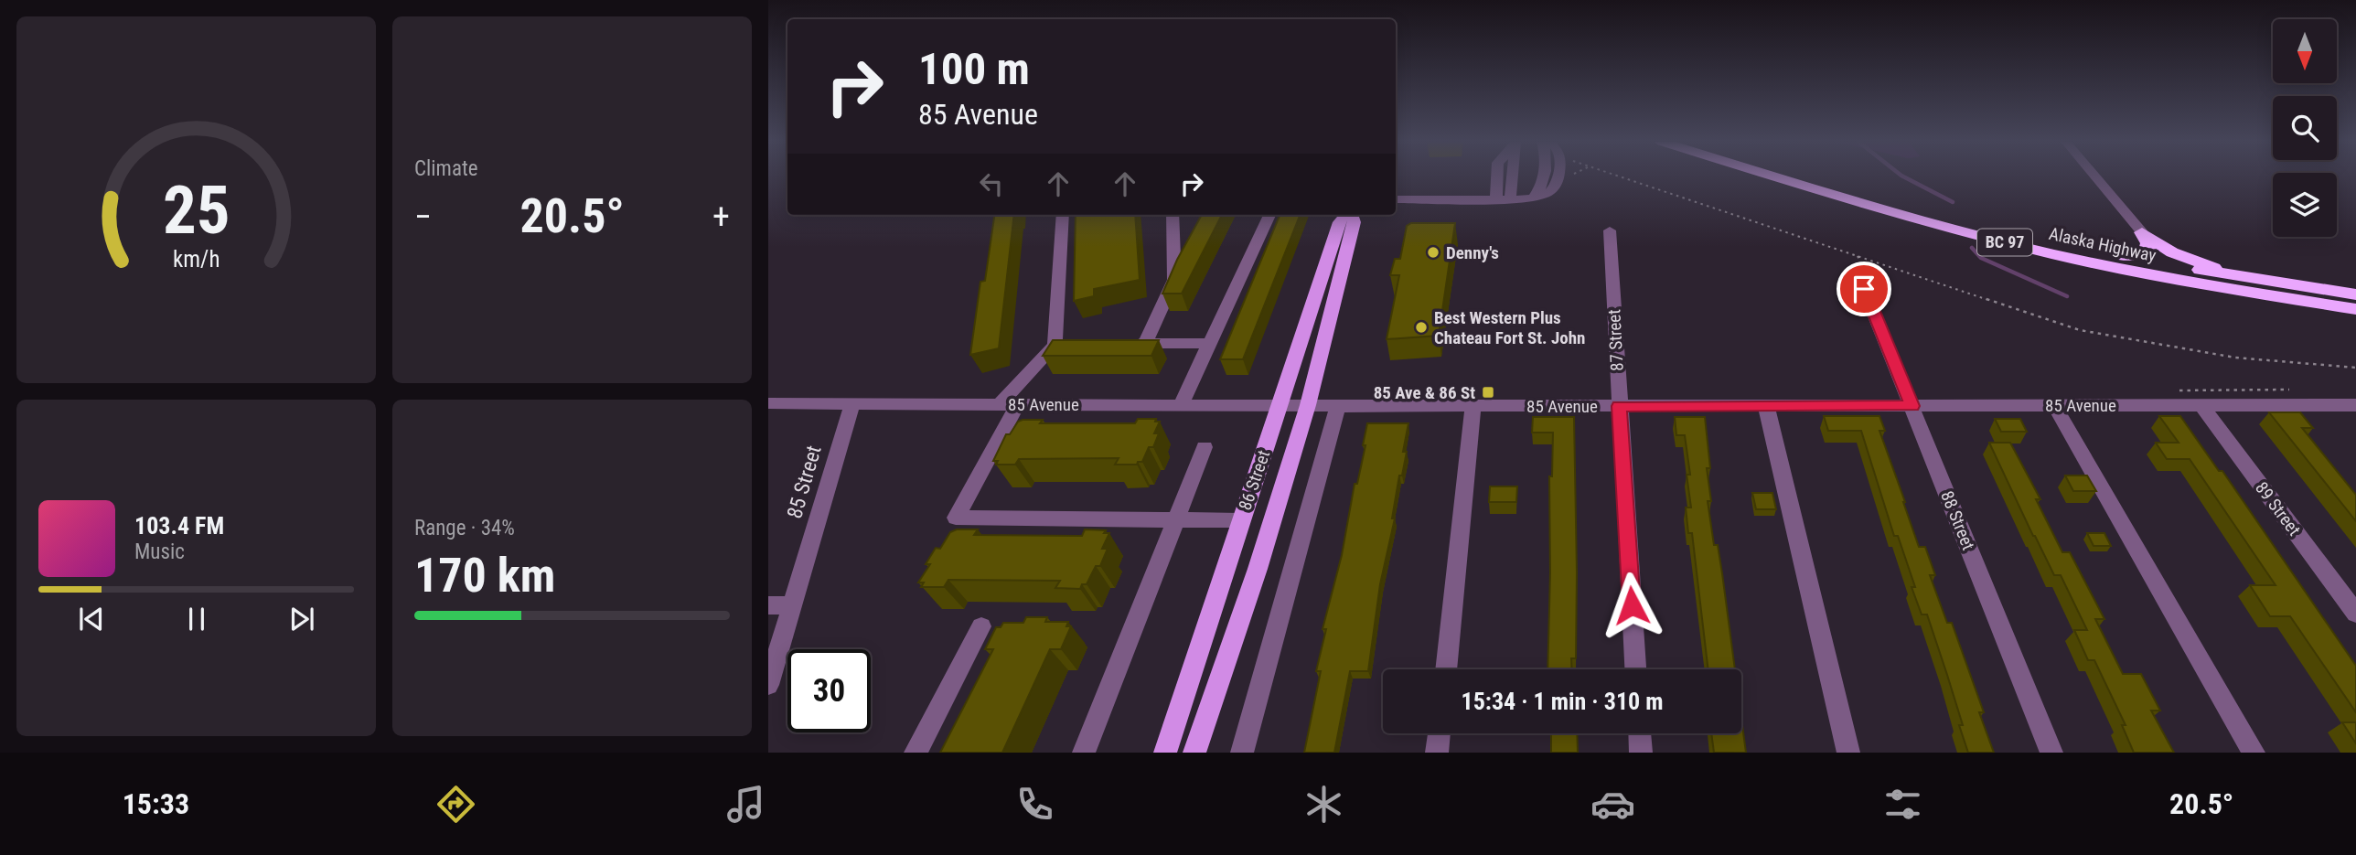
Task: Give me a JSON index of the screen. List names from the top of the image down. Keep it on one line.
{"streets":{"highway":["BC 97","Alaska Highway"],"main road":["86 Street"],"street":["87 Street","85 Avenue","85 Street","89 Street","88 Street"]},"crossings":[["87 Street","85 Avenue"],["85 Avenue","86 Street"],["85 Avenue","85 Street"],["85 Avenue","89 Street"],["85 Avenue","88 Street"]],"places":{"other":["Denny's","Best Western Plus Chateau Fort St. John"],"transit":["85 Ave & 86 St"]},"north":"bottom","page":{"tile":["Climate",["Range · 34%","170 km"]],"turn":["100 m","85 Avenue"],"heat":["−","20.5°","+"],"song":["103.4 FM","Music"],"limit":"30","trip":"15:34 · 1 min · 310 m","tabs":["15:33","20.5°"],"gauge":["25","km/h"]}}
